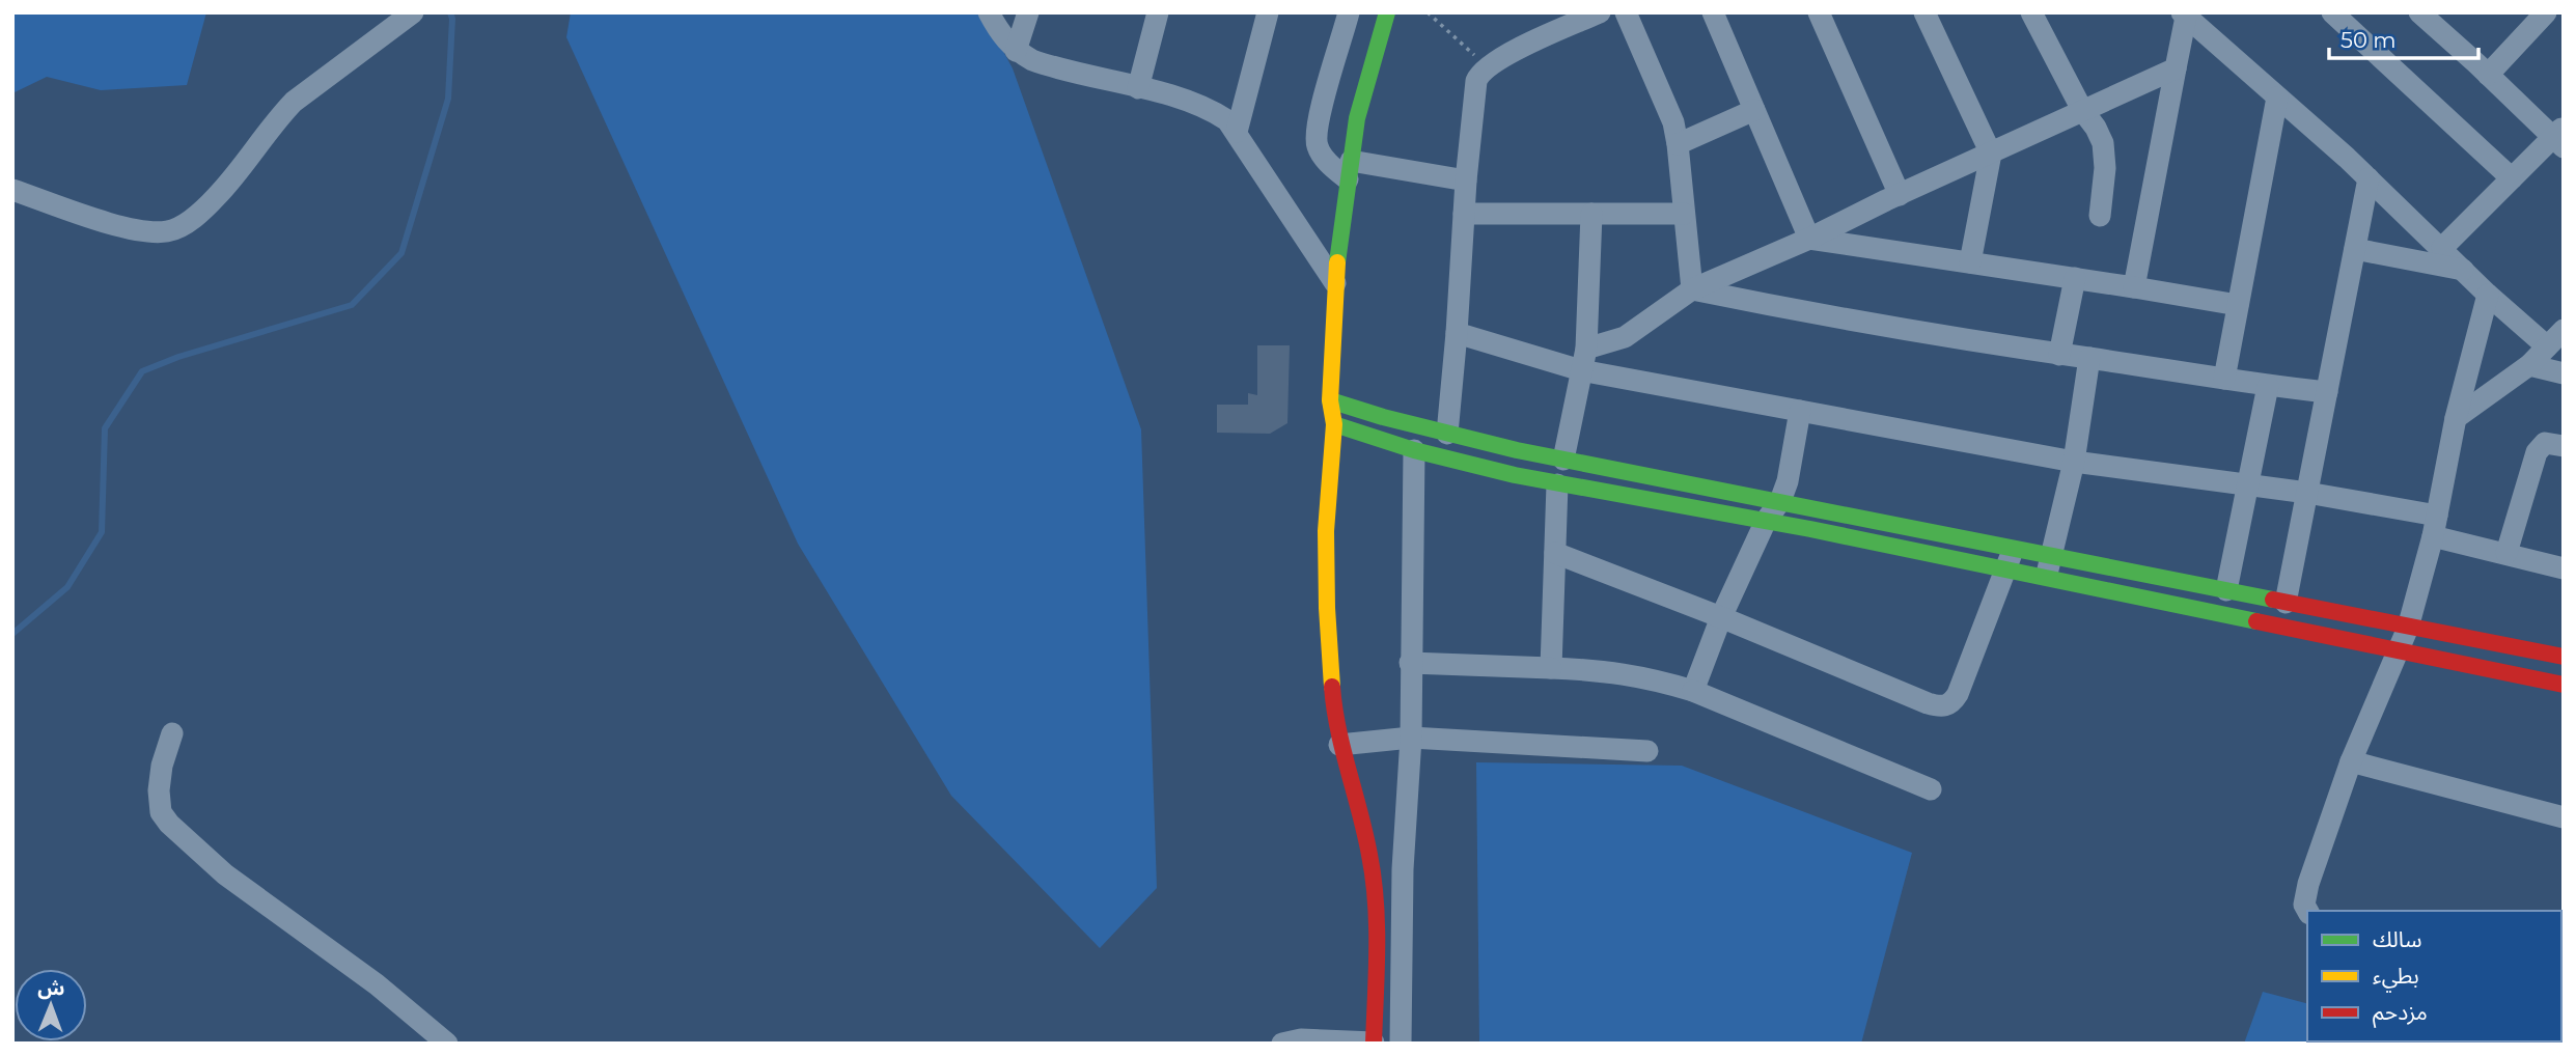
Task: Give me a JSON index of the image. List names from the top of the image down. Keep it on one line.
{"legend":["سالك","بطيء","مزدحم"],"scale_bar":"50 m","north":"top"}
